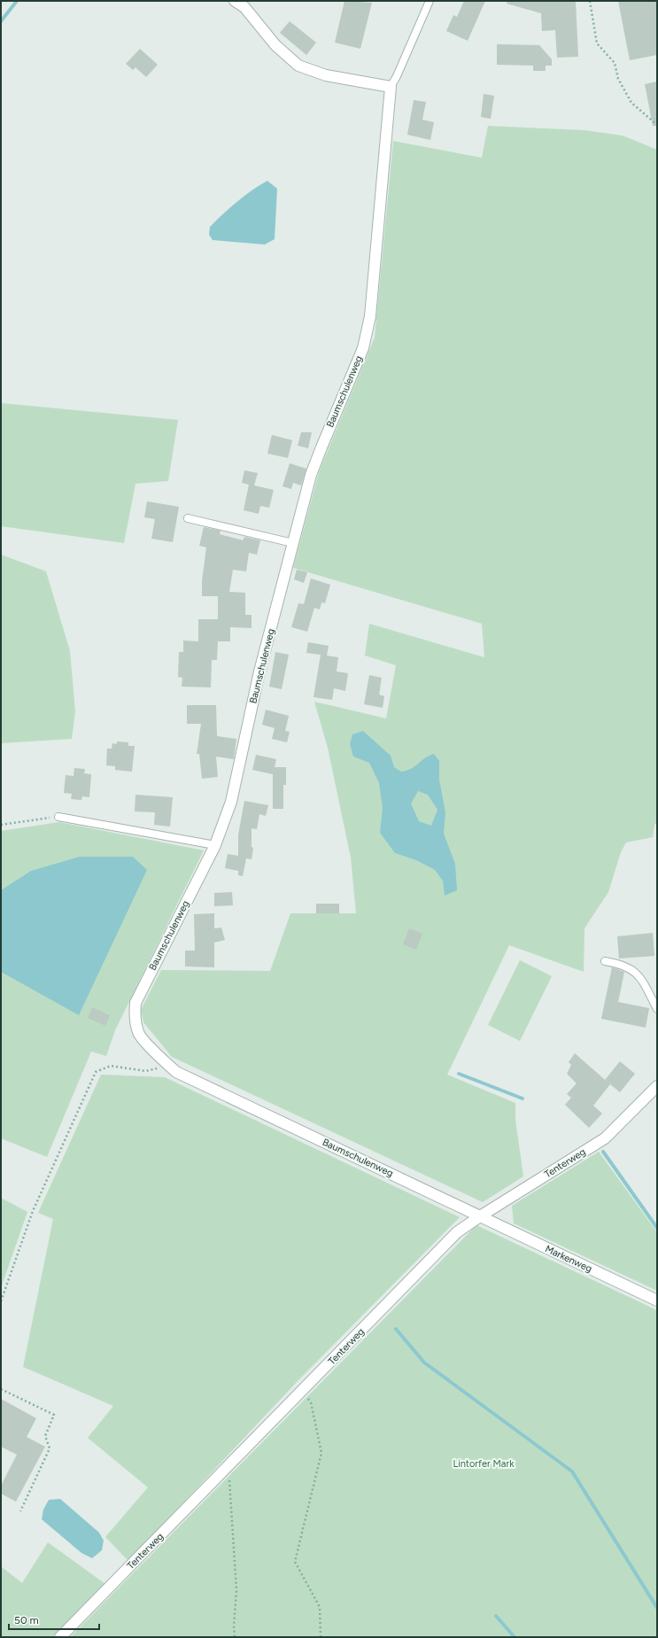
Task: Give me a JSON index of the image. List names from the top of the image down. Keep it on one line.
{"streets":{"street":["Baumschulenweg","Tenterweg","Markenweg"]},"crossings":[["Baumschulenweg","Tenterweg"],["Baumschulenweg","Markenweg"],["Tenterweg","Markenweg"]],"parks":["Lintorfer Mark"],"scale_bar":"50 m"}
